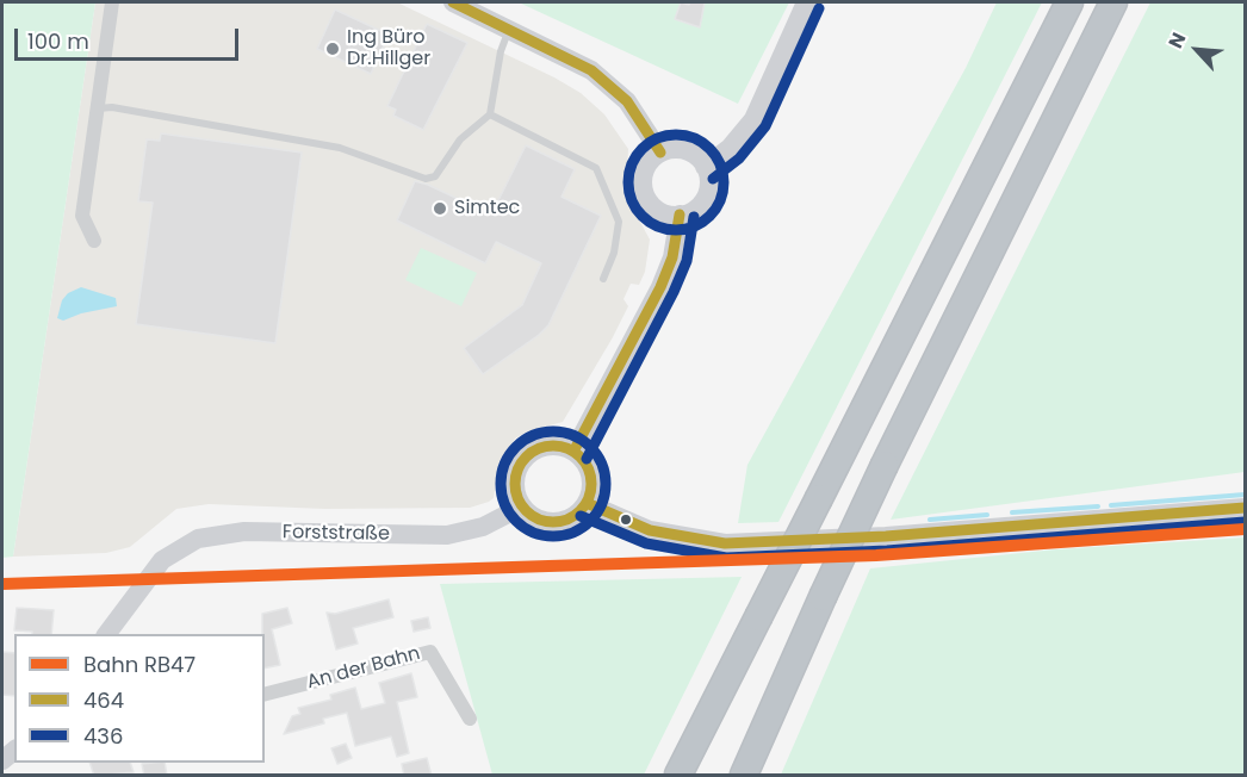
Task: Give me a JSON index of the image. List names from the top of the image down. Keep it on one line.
{"streets":{"main road":["Forststraße"],"street":["An der Bahn"]},"places":["Ing Büro Dr.Hillger","Simtec"],"lines":["transit line 464","transit line 436","rail line RB47"],"legend":["Bahn RB47","464","436"],"scale_bar":"100 m","north":"top left"}
